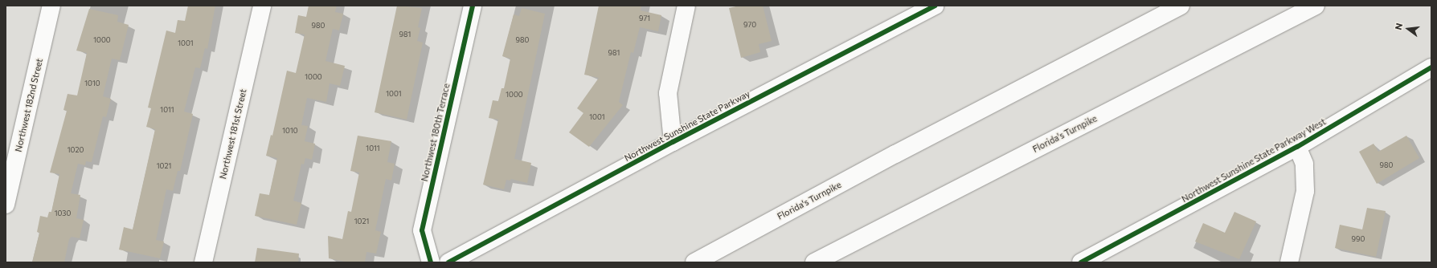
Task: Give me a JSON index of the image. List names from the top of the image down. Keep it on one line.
{"streets":{"main road":["Northwest 182nd Street","Northwest Sunshine State Parkway","Northwest 180th Terrace","Northwest 181st Street","Florida's Turnpike","Northwest Sunshine State Parkway West"]},"house_numbers":["971","970","980","981","1000","980","1001","981","1000","1010","1001","1000","1011","1001","1010","1011","1020","980","1021","1030","1021","990"],"north":"left"}
